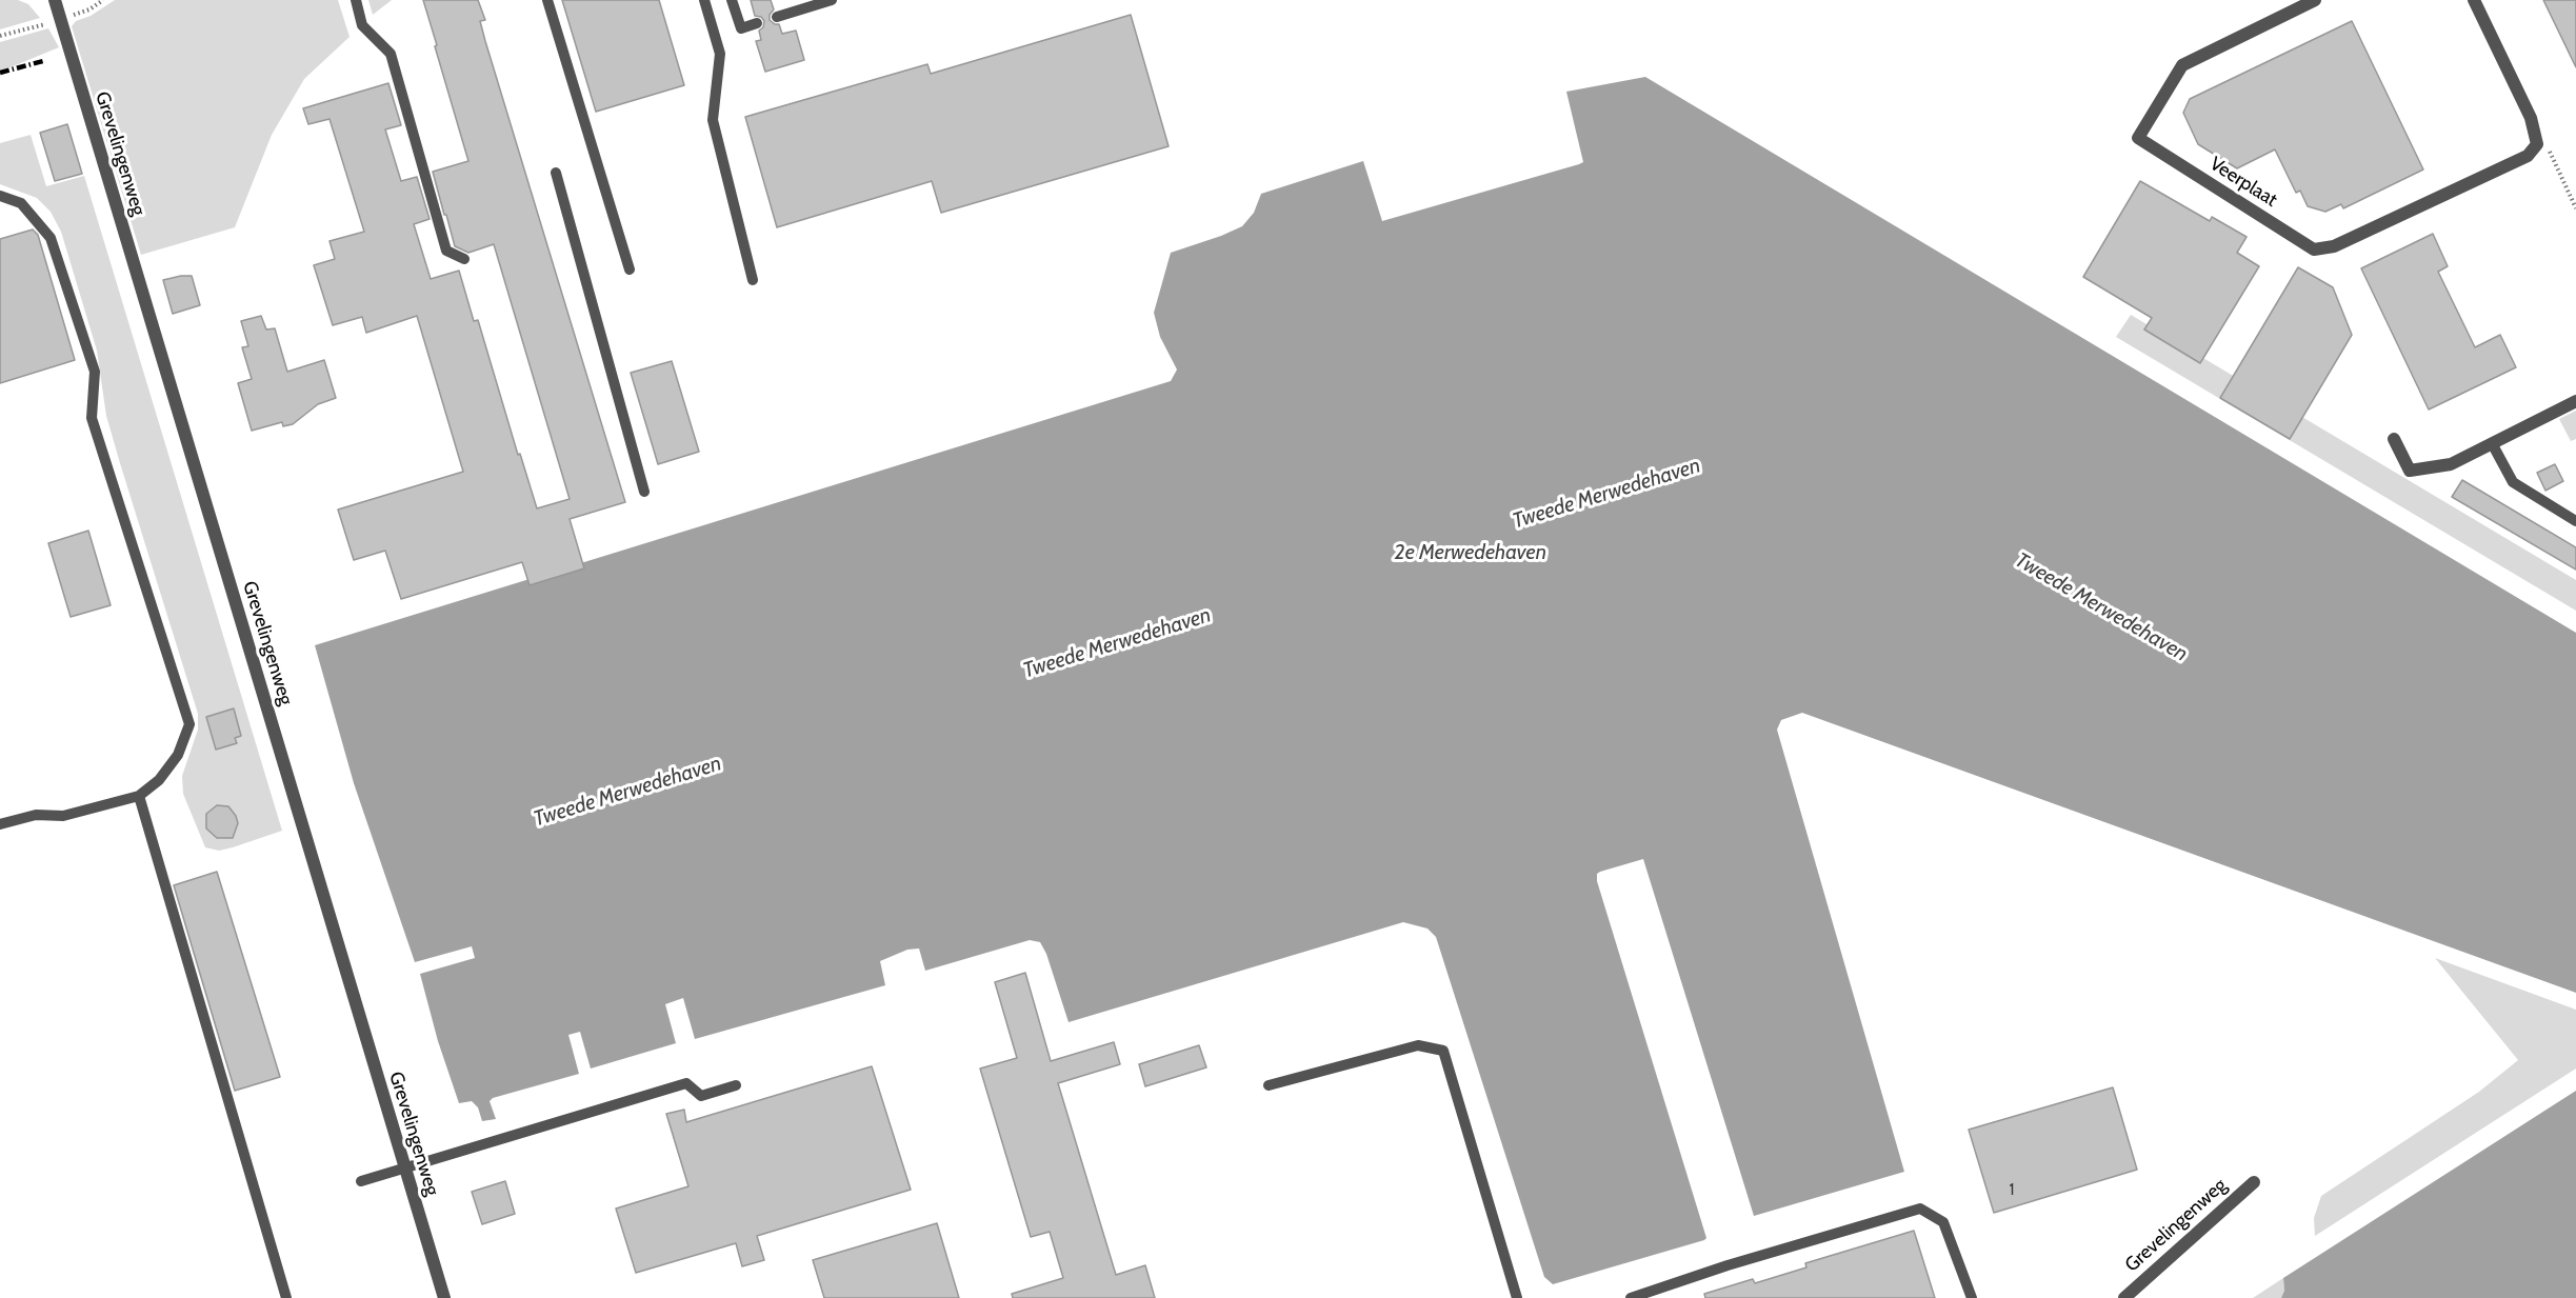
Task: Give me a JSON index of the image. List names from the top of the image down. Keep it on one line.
{"streets":{"street":["Grevelingenweg","Veerplaat"]},"water":["Tweede Merwedehaven","2e Merwedehaven"],"house_numbers":["1"]}
